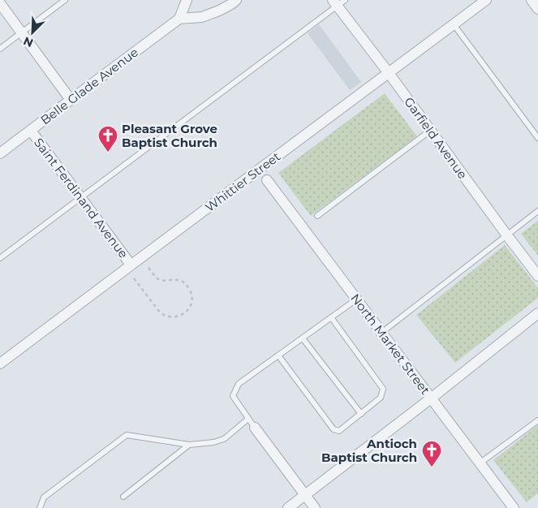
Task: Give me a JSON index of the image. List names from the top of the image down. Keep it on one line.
{"streets":{"street":["Belle Glade Avenue","Garfield Avenue","Whittier Street","Saint Ferdinand Avenue","North Market Street"]},"crossings":[["Belle Glade Avenue","Saint Ferdinand Avenue"],["Garfield Avenue","Whittier Street"],["Whittier Street","Saint Ferdinand Avenue"]],"places":{"church":["Pleasant Grove Baptist Church","Antioch Baptist Church"]},"north":"bottom left"}
